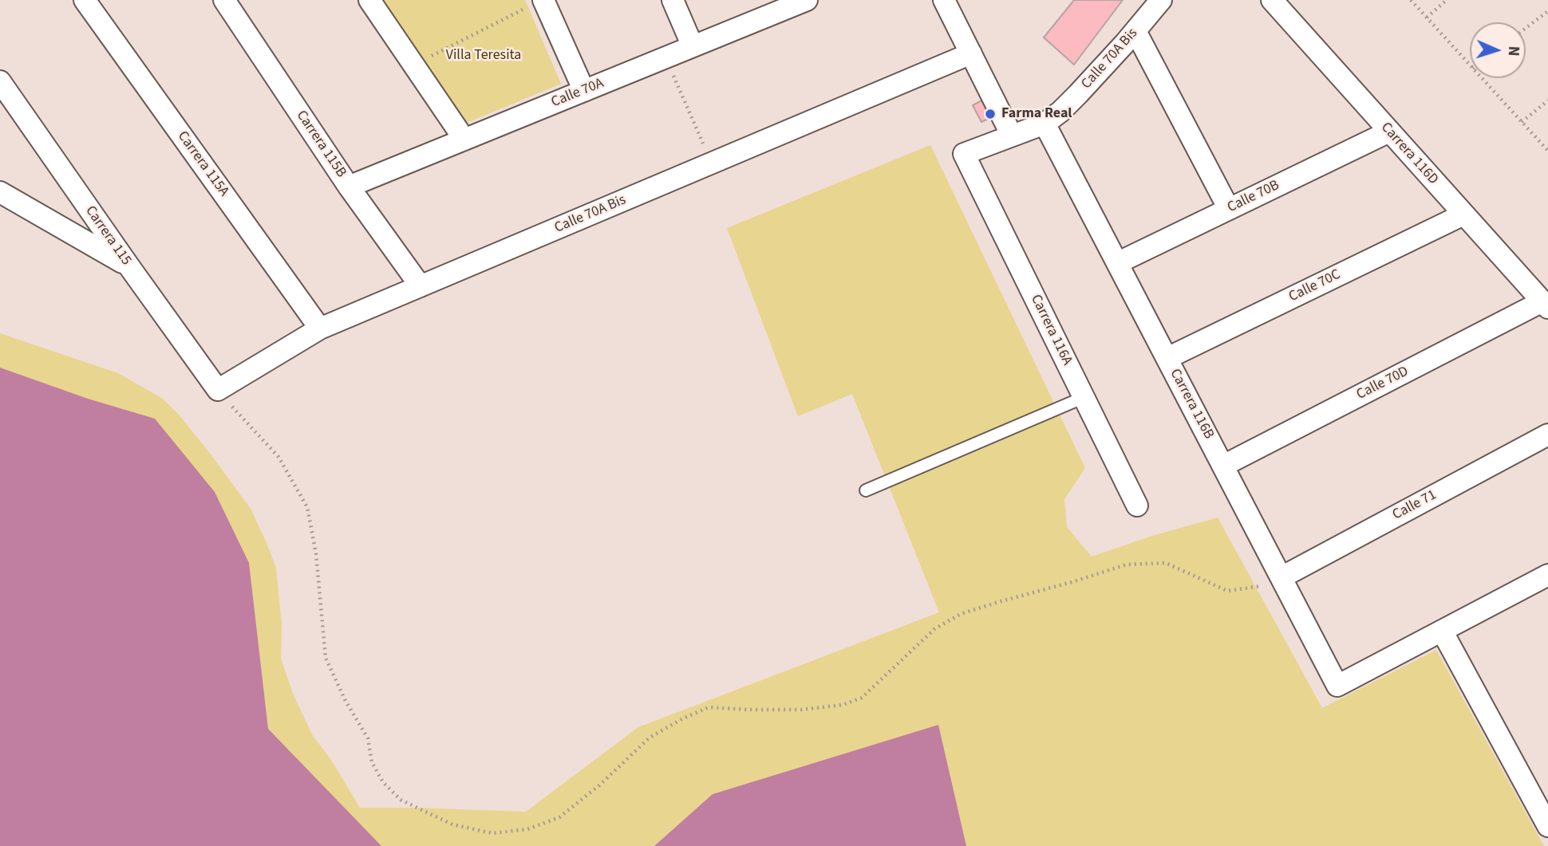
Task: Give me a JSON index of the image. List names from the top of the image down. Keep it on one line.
{"streets":{"street":["Calle 70A Bis","Calle 70A","Carrera 115B","Carrera 116D","Carrera 115A","Calle 70B","Carrera 115","Calle 70C","Carrera 116A","Calle 70D","Carrera 116B","Calle 71"]},"crossings":[["Calle 70A Bis","Carrera 115B"],["Calle 70A Bis","Carrera 115A"],["Calle 70A Bis","Carrera 115"],["Calle 70A Bis","Carrera 116A"],["Calle 70A Bis","Carrera 116B"],["Calle 70A","Carrera 115B"],["Carrera 116D","Calle 70B"],["Carrera 116D","Calle 70C"],["Carrera 116D","Calle 70D"],["Calle 70B","Carrera 116B"],["Calle 70C","Carrera 116B"],["Calle 70D","Carrera 116B"],["Carrera 116B","Calle 71"]],"parks":["Villa Teresita"],"places":["Farma Real"],"north":"right"}
